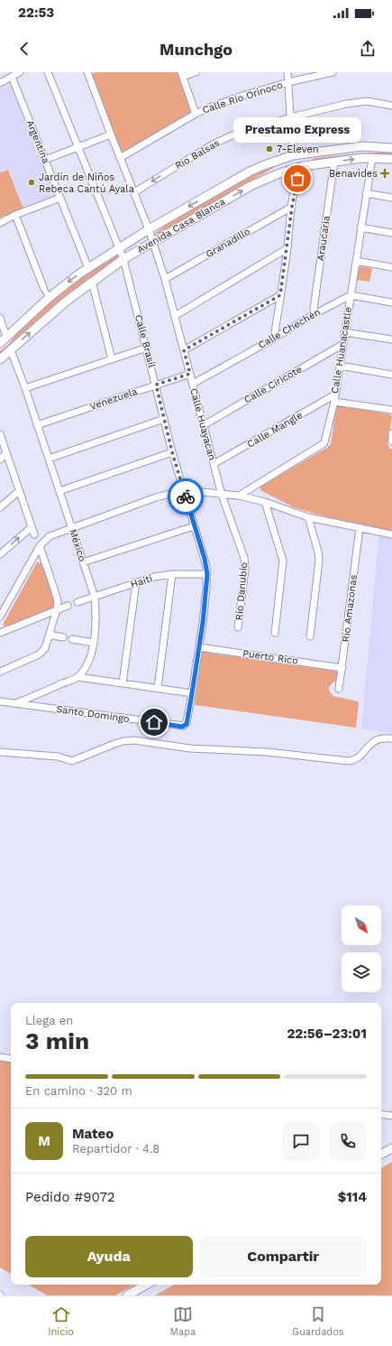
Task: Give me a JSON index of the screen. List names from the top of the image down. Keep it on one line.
{"streets":{"street":["Calle Río Orinoco","Argentina","Río Balsas","Avenida Casa Blanca","Araucaria","Granadillo","Calle Chechén","Calle Brasil","Calle Huanacastle","Calle Ciricote","Venezuela","Calle Huayacan","Calle Mangle","México","Haití","Río Danubio","Río Amazonas","Puerto Rico","Santo Domingo"]},"crossings":[["Calle Río Orinoco","Calle Huayacan"],["Argentina","Avenida Casa Blanca"],["Río Balsas","Calle Huayacan"],["Avenida Casa Blanca","Araucaria"],["Avenida Casa Blanca","Calle Brasil"],["Avenida Casa Blanca","Calle Huanacastle"],["Avenida Casa Blanca","Calle Huayacan"],["Avenida Casa Blanca","México"],["Araucaria","Calle Chechén"],["Granadillo","Calle Huayacan"],["Calle Chechén","Calle Huanacastle"],["Calle Chechén","Calle Huayacan"],["Calle Brasil","Venezuela"],["Calle Brasil","Haití"],["Calle Brasil","Puerto Rico"],["Calle Brasil","Santo Domingo"],["Calle Huanacastle","Calle Ciricote"],["Calle Huanacastle","Calle Mangle"],["Calle Ciricote","Calle Huayacan"],["Venezuela","Calle Huayacan"],["Venezuela","México"],["Calle Huayacan","Calle Mangle"],["Calle Huayacan","Río Danubio"],["México","Haití"],["Río Amazonas","Puerto Rico"]],"one_way":["Río Balsas"],"places":{"other":["7-Eleven","Prestamo Express","Jardín de Niños Rebeca Cantú Ayala"],"health":["Benavides"]},"north":"bottom right","page":{"status":"22:53","header":"Munchgo","bubble":"Prestamo Express","heading":["3 min","Llega en","22:56–23:01"],"panel":["Mateo","Repartidor · 4.8","Pedido #9072","$114"],"bar":"En camino · 320 m","round":"M","buttons":["Ayuda","Compartir"],"tabs":["Inicio","Mapa","Guardados"]}}
